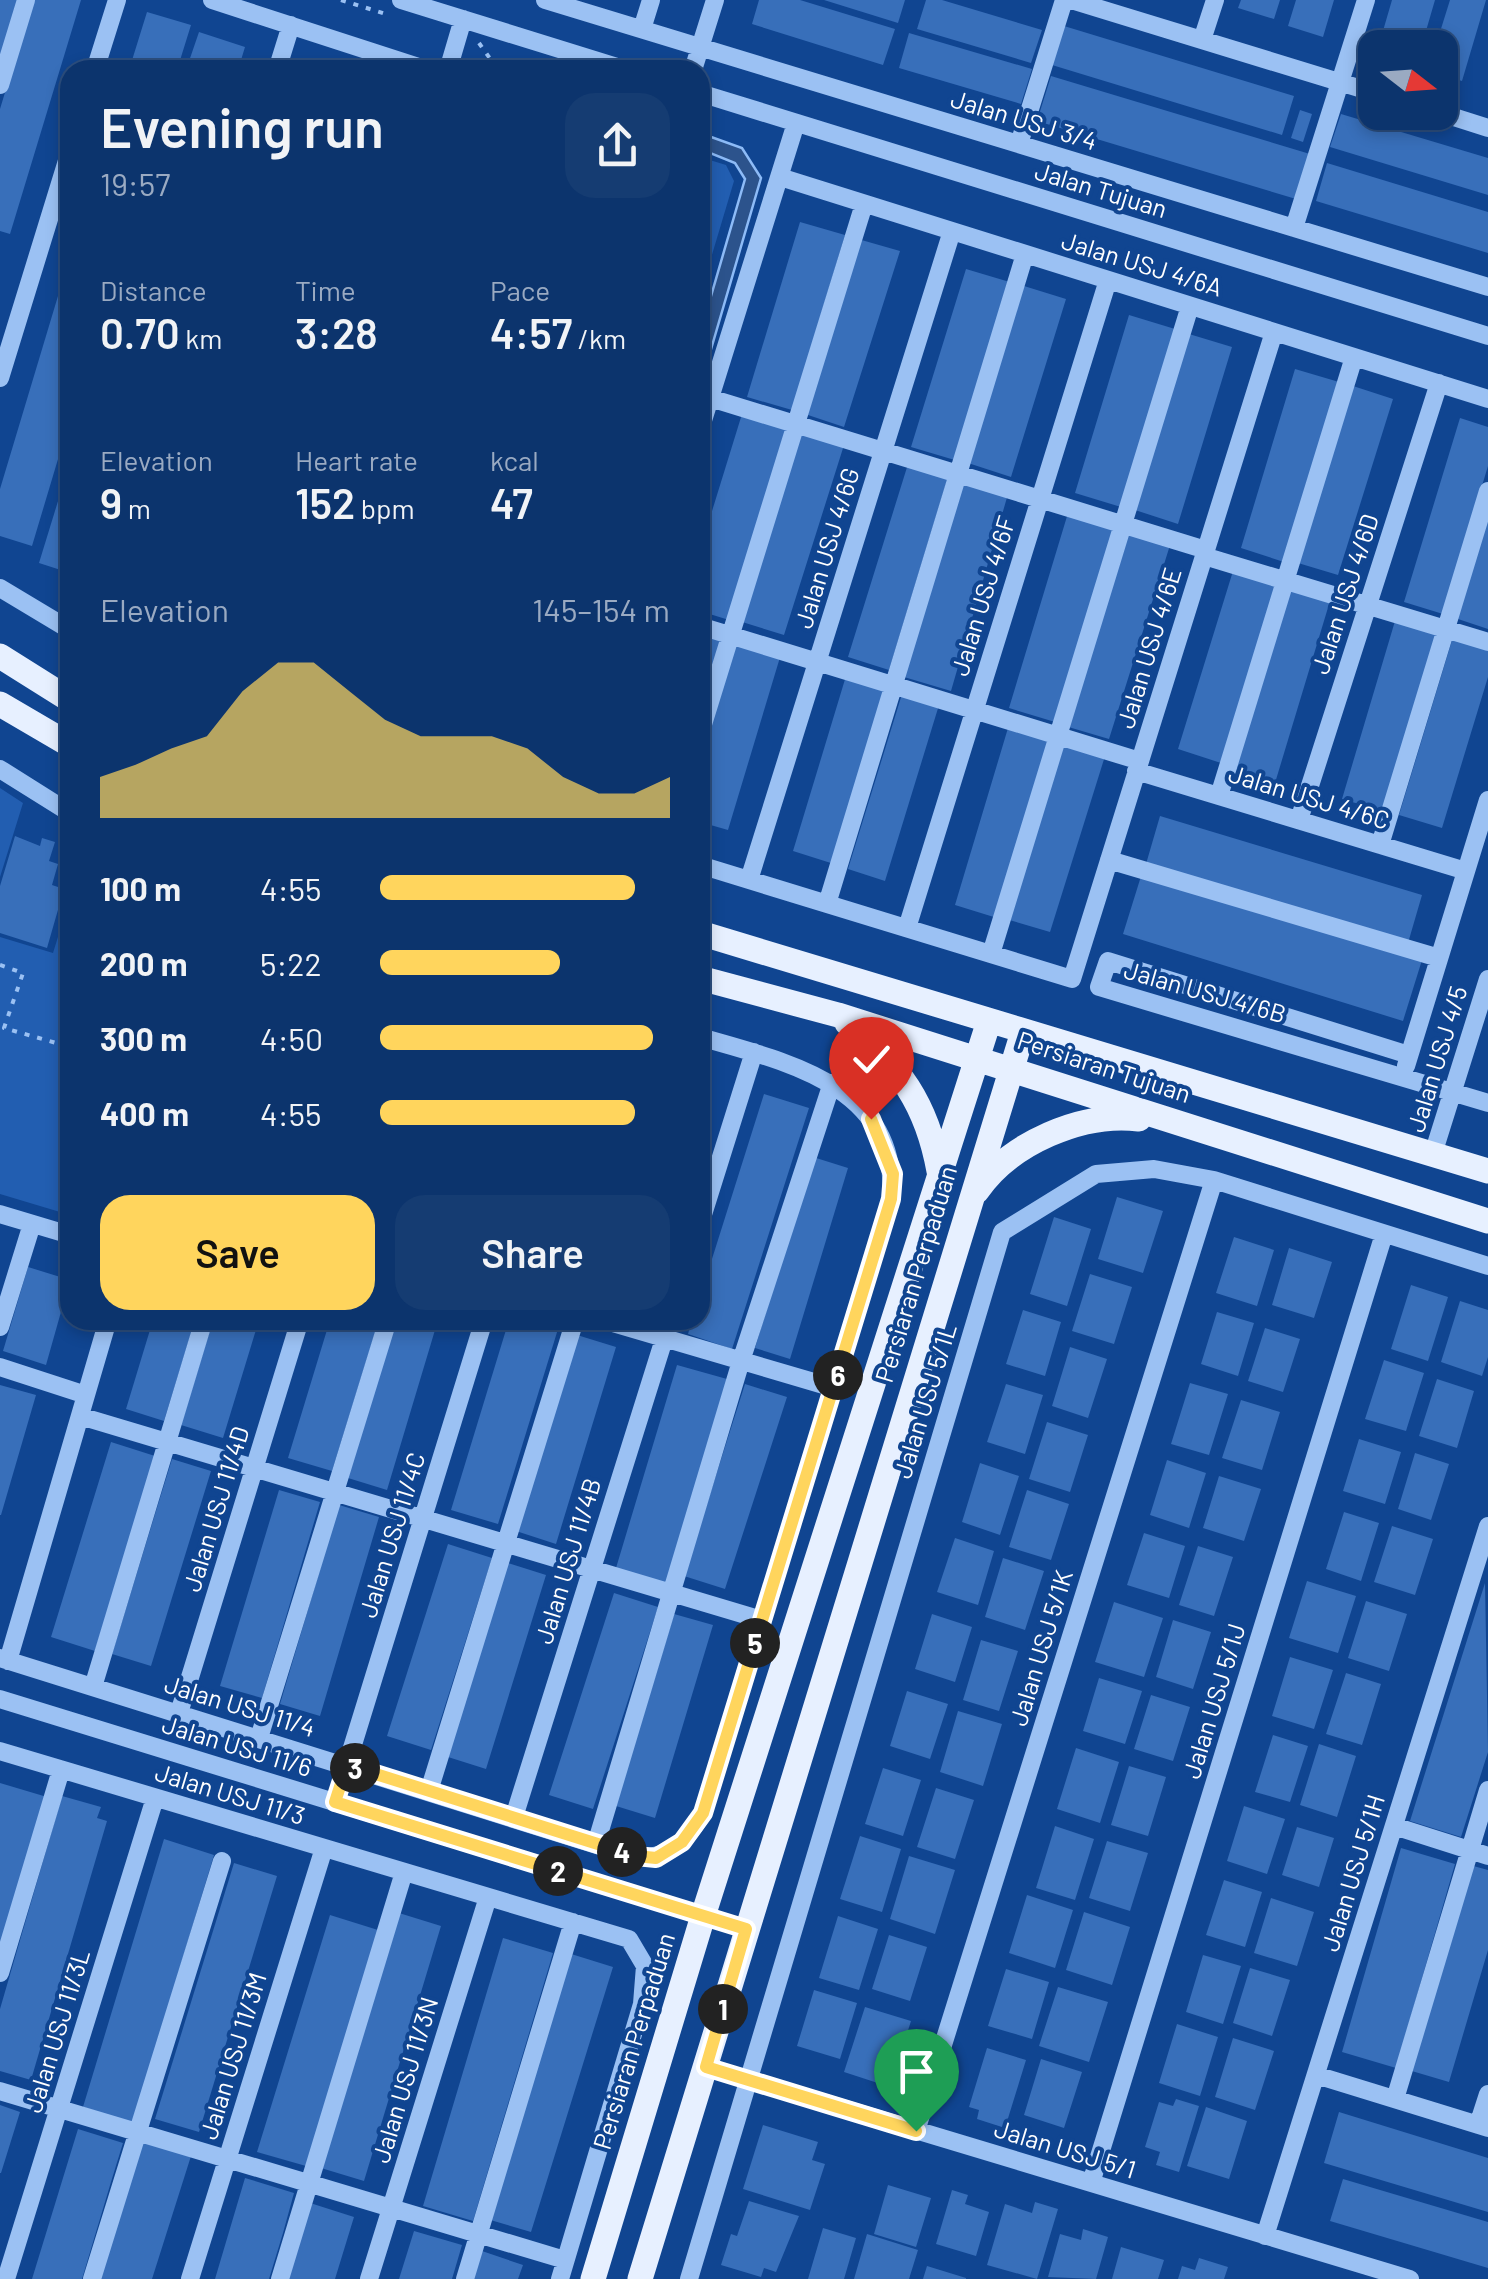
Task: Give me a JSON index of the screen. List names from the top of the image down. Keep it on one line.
{"streets":{"main road":["Persiaran Tujuan","Persiaran Perpaduan"],"street":["Jalan USJ 3/4","Jalan Tujuan","Jalan USJ 4/6A","Jalan USJ 4/6G","Jalan USJ 4/6D","Jalan USJ 4/6F","Jalan USJ 4/6E","Jalan USJ 4/6C","Jalan USJ 4/6B","Jalan USJ 4/5","Jalan USJ 5/1L","Jalan USJ 11/4D","Jalan USJ 11/4C","Jalan USJ 11/4B","Jalan USJ 5/1K","Jalan USJ 5/1J","Jalan USJ 11/4","Jalan USJ 11/6","Jalan USJ 11/3","Jalan USJ 5/1H","Jalan USJ 11/3L","Jalan USJ 11/3M","Jalan USJ 11/3N","Jalan USJ 5/1"]},"crossings":[["Jalan USJ 4/6A","Jalan USJ 4/6G"],["Jalan USJ 4/6A","Jalan USJ 4/6D"],["Jalan USJ 4/6A","Jalan USJ 4/6F"],["Jalan USJ 4/6A","Jalan USJ 4/6E"],["Jalan USJ 4/6G","Jalan USJ 4/6C"],["Jalan USJ 4/6D","Jalan USJ 4/6C"],["Jalan USJ 4/6F","Jalan USJ 4/6C"],["Jalan USJ 4/6E","Jalan USJ 4/6C"],["Jalan USJ 4/6B","Jalan USJ 4/5"],["Jalan USJ 4/5","Persiaran Tujuan"],["Persiaran Tujuan","Persiaran Perpaduan"],["Persiaran Perpaduan","Jalan USJ 11/6"],["Persiaran Perpaduan","Jalan USJ 5/1"],["Jalan USJ 5/1L","Jalan USJ 5/1K"],["Jalan USJ 5/1L","Jalan USJ 5/1J"],["Jalan USJ 5/1L","Jalan USJ 5/1"],["Jalan USJ 11/4D","Jalan USJ 11/4"],["Jalan USJ 11/4C","Jalan USJ 11/4"],["Jalan USJ 11/4C","Jalan USJ 11/6"],["Jalan USJ 11/4B","Jalan USJ 11/4"],["Jalan USJ 5/1K","Jalan USJ 5/1"],["Jalan USJ 5/1J","Jalan USJ 5/1"],["Jalan USJ 11/3","Jalan USJ 11/3L"],["Jalan USJ 11/3","Jalan USJ 11/3M"],["Jalan USJ 11/3","Jalan USJ 11/3N"],["Jalan USJ 5/1H","Jalan USJ 5/1"]],"north":"right","page":{"heading":["Evening run","19:57"],"stats":[["Distance","0.70 km"],["Time","3:28"],["Pace","4:57 /km"],["Elevation","9 m"],["Heart rate","152 bpm"],["kcal","47"]],"chart":["Elevation","145–154 m"],"list":[{"name":"100 m","note":"4:55"},{"name":"200 m","note":"5:22"},{"name":"300 m","note":"4:50"},{"name":"400 m","note":"4:55"}],"buttons":["Save","Share"],"pins":["6","5","3","4","2","1"]}}
